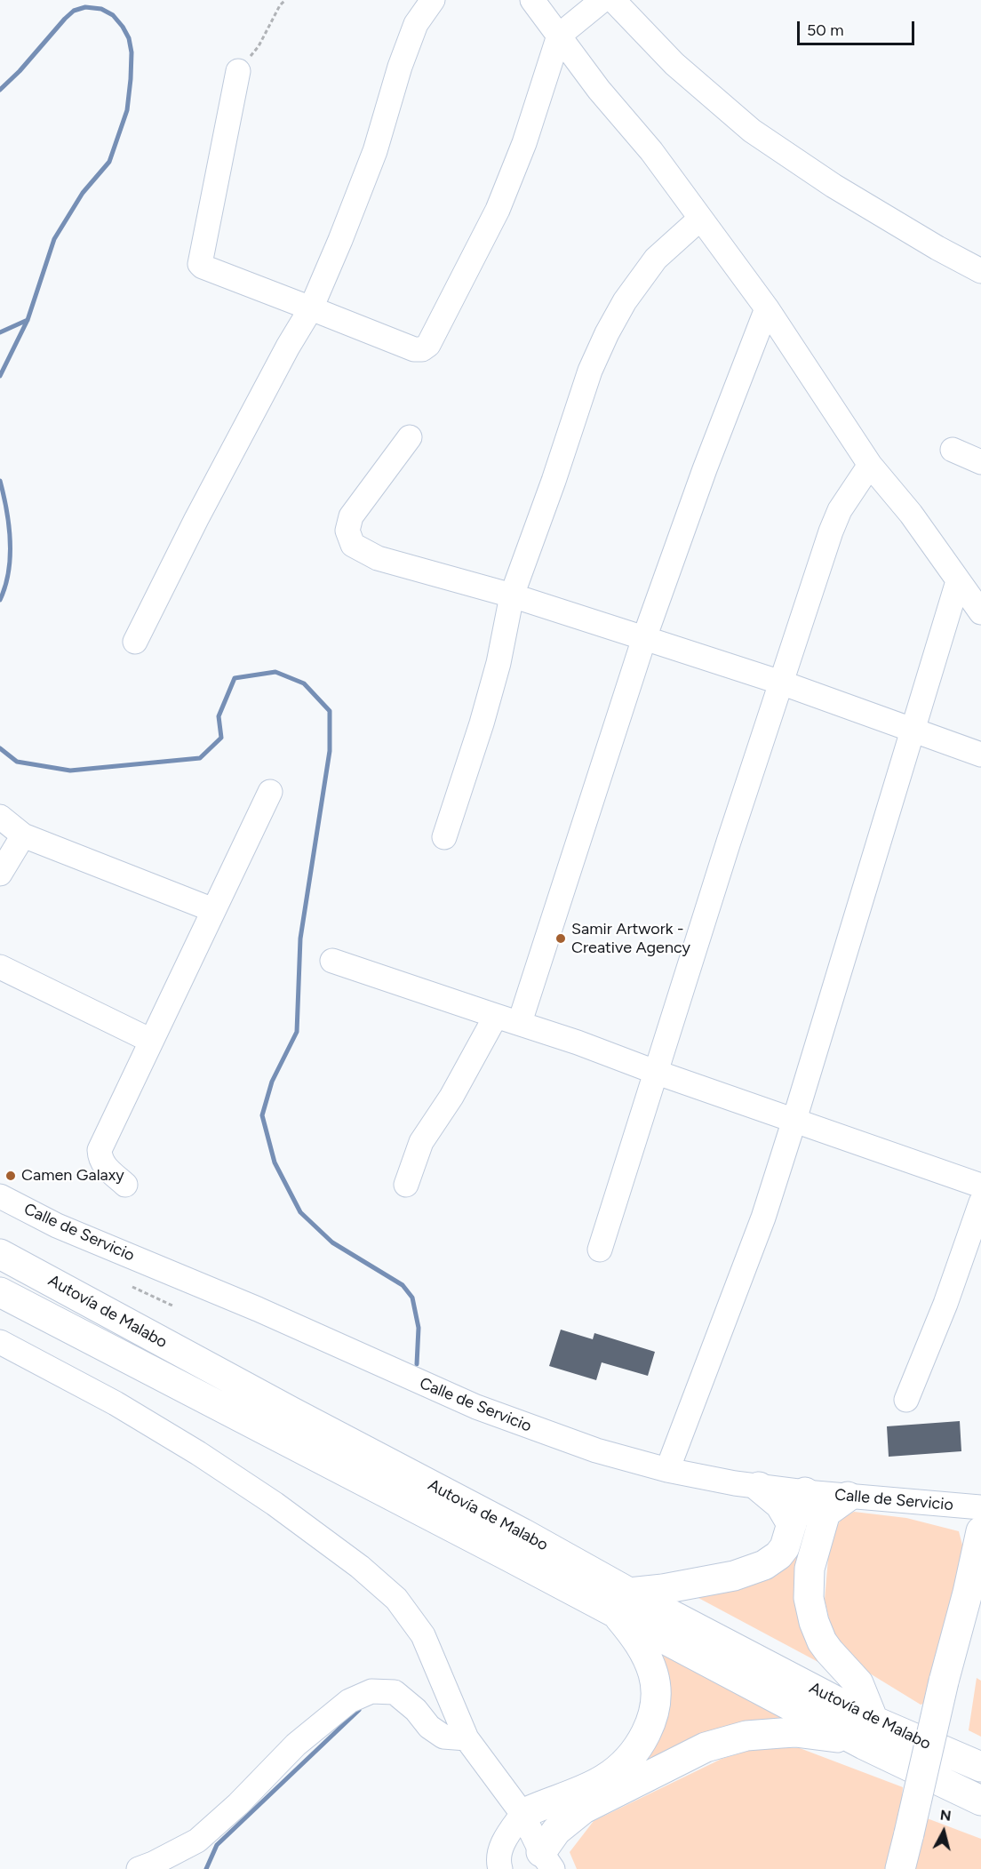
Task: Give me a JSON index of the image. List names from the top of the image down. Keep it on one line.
{"streets":{"main road":["Autovía de Malabo"],"street":["Calle de Servicio"]},"places":["Samir Artwork - Creative Agency","Camen Galaxy"],"scale_bar":"50 m","north":"top"}
